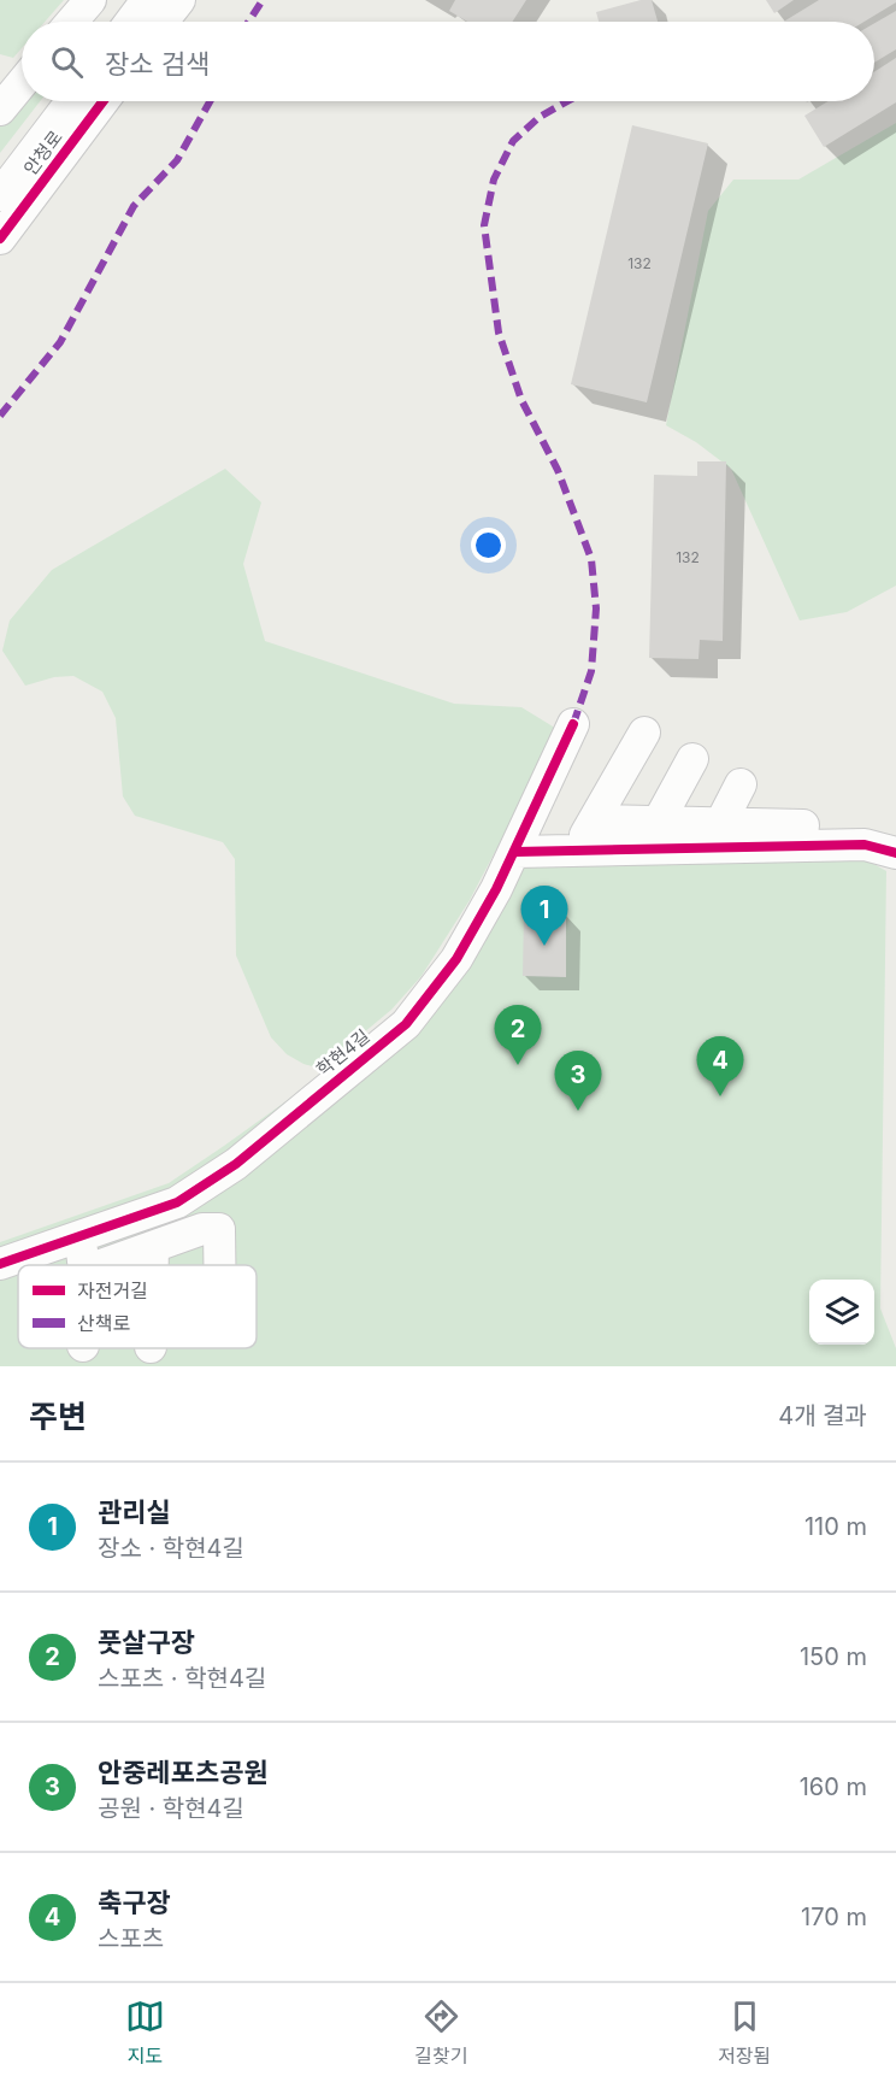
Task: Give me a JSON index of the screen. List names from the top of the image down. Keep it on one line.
{"streets":{"street":["안청로","학현4길"]},"house_numbers":["132","132"],"legend":["자전거길","산책로"],"page":{"search":"장소 검색","pins":["1","2","4","3"],"heading":["주변","4개 결과"],"list":[{"mark":"1","name":"관리실","note":"장소 · 학현4길","value":"110 m"},{"mark":"2","name":"풋살구장","note":"스포츠 · 학현4길","value":"150 m"},{"mark":"3","name":"안중레포츠공원","note":"공원 · 학현4길","value":"160 m"},{"mark":"4","name":"축구장","note":"스포츠","value":"170 m"}],"nav":["지도","길찾기","저장됨"]}}
